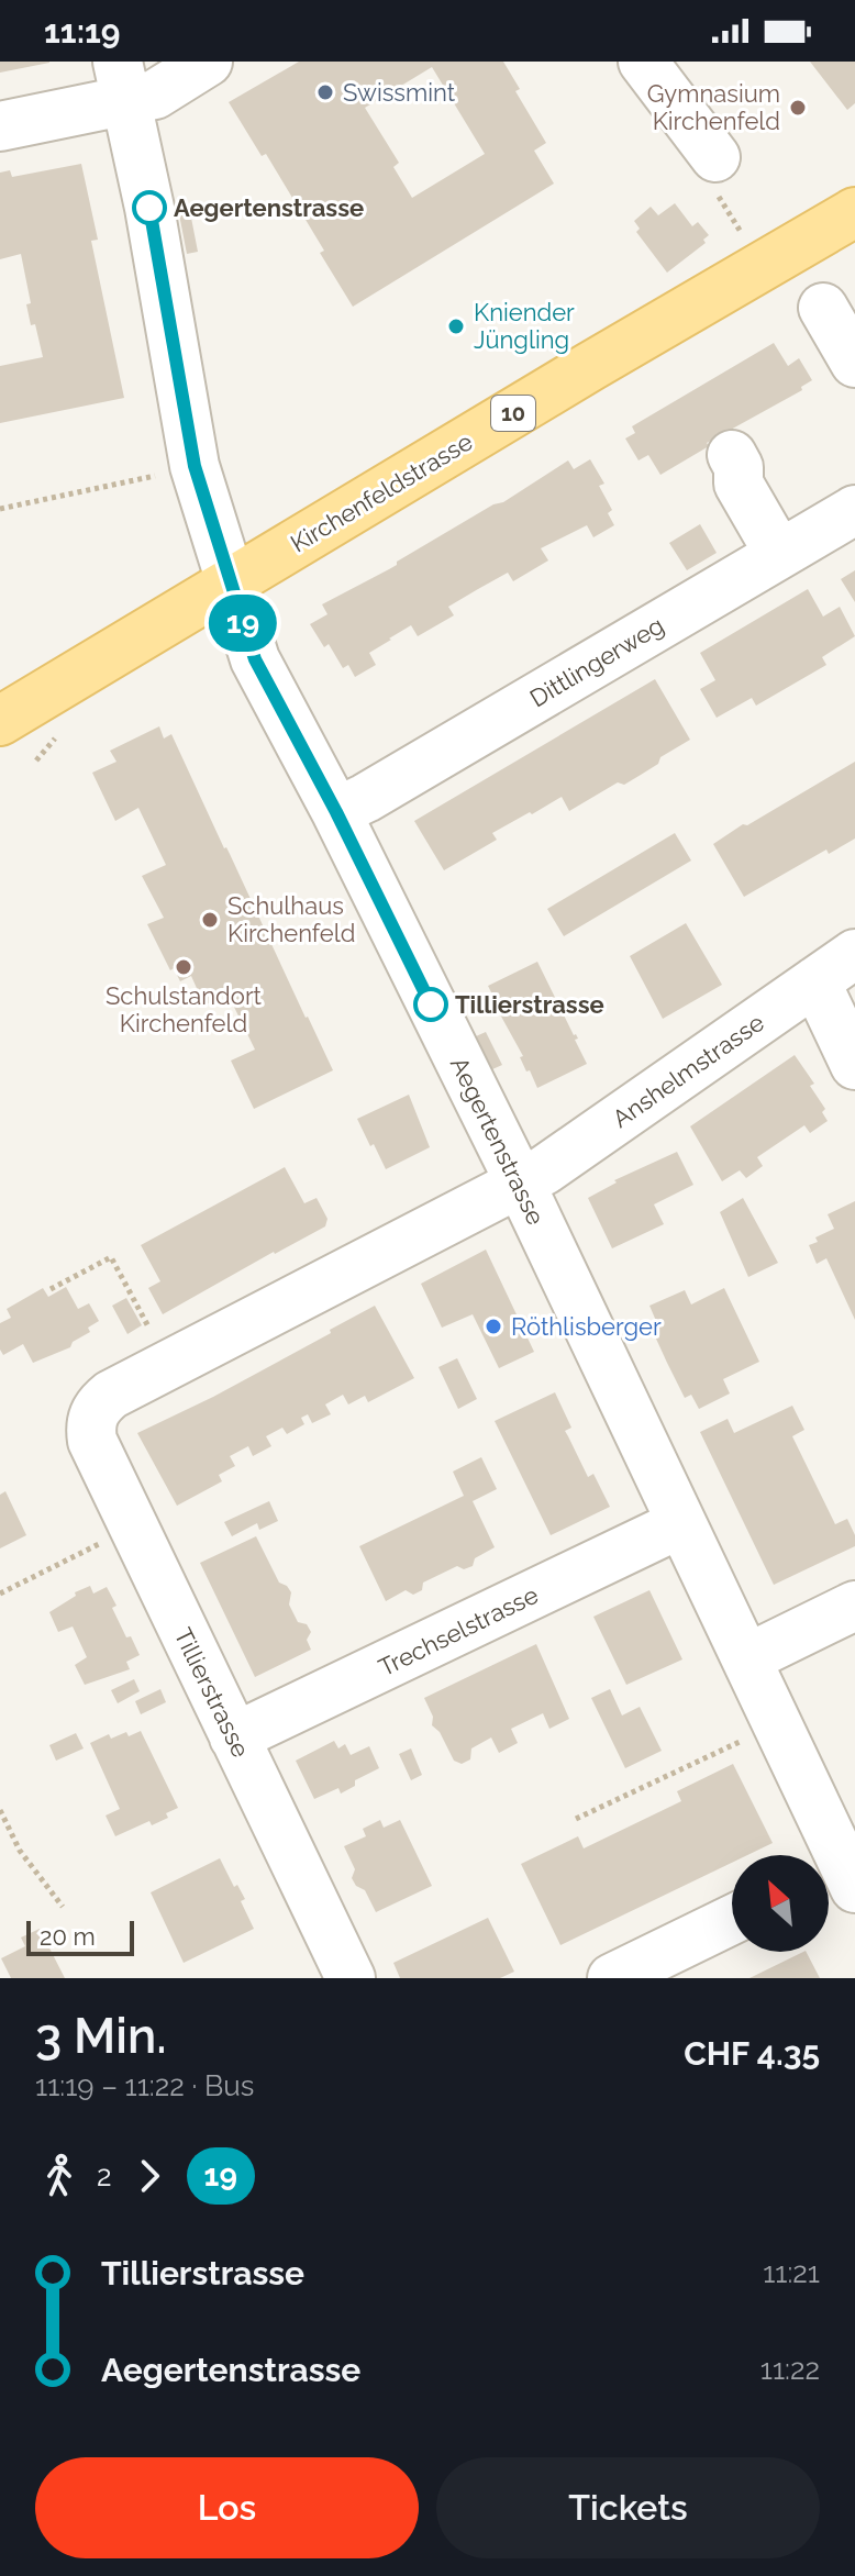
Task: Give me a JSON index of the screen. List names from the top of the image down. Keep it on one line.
{"streets":{"main road":["10","Kirchenfeldstrasse"],"street":["Dittlingerweg","Anshelmstrasse","Aegertenstrasse","Trechselstrasse","Tillierstrasse"]},"crossings":[["Kirchenfeldstrasse","Aegertenstrasse"],["Dittlingerweg","Aegertenstrasse"],["Anshelmstrasse","Aegertenstrasse"],["Anshelmstrasse","Tillierstrasse"],["Aegertenstrasse","Trechselstrasse"],["Aegertenstrasse","Tillierstrasse"],["Trechselstrasse","Tillierstrasse"]],"places":["Swissmint","Gymnasium Kirchenfeld","Aegertenstrasse","Kniender Jüngling","Schulhaus Kirchenfeld","Schulstandort Kirchenfeld","Tillierstrasse","Röthlisberger"],"lines":["bus line 19"],"scale_bar":"20 m","north":"top left","page":{"status":"11:19","on_map":"19","scale":"20 m","heading":["3 Min.","11:19 – 11:22 · Bus","CHF 4.35"],"legs":["2","19"],"list":[{"name":"Tillierstrasse","value":"11:21"},{"name":"Aegertenstrasse","value":"11:22"}],"buttons":["Los","Tickets"]}}
